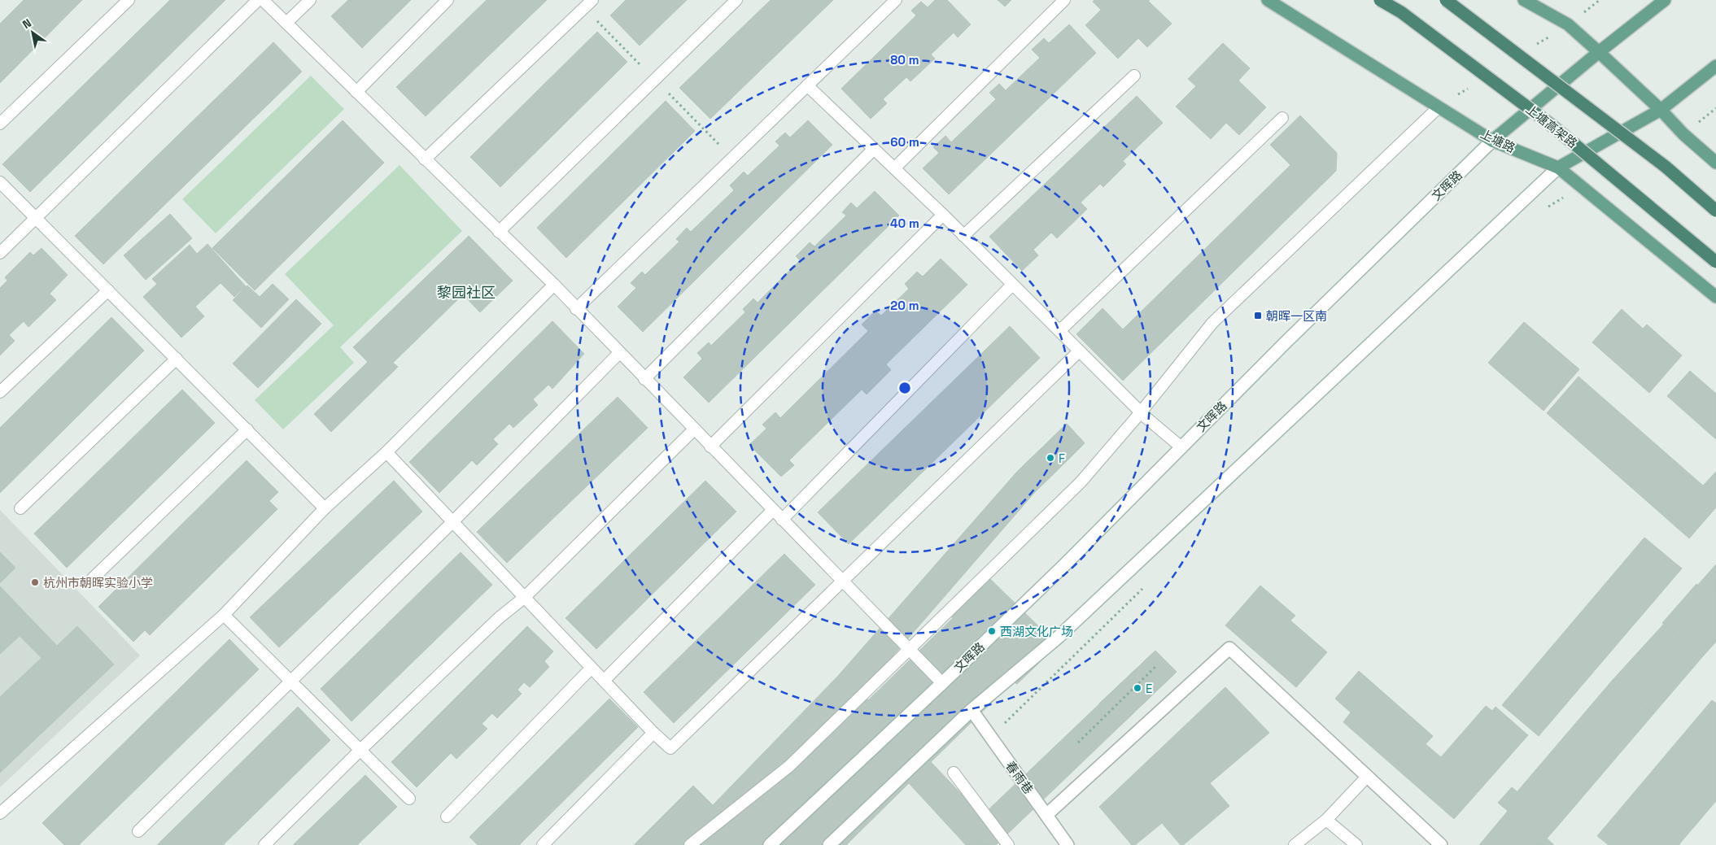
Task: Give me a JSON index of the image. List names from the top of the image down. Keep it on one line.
{"streets":{"highway":["上塘高架路"],"main road":["上塘路","文晖路","春雨巷"]},"crossings":[["上塘路","文晖路"]],"districts":["黎园社区"],"places":{"transit":["朝晖一区南"],"other":["F","杭州市朝晖实验小学","西湖文化广场","E"]},"north":"top left","rings":["80 m","60 m","40 m","20 m"]}
